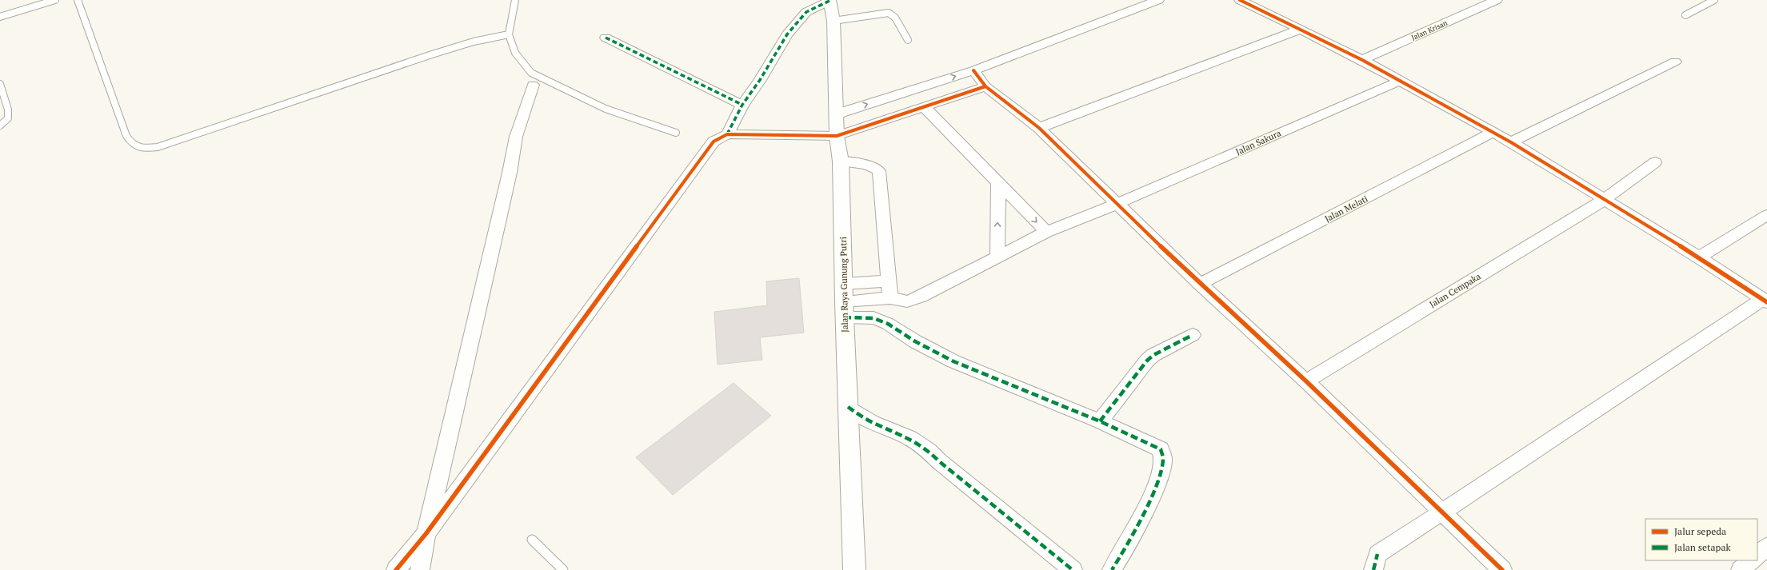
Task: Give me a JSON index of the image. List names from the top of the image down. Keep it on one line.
{"streets":{"main road":["Jalan Raya Gunung Putri"],"street":["Jalan Krisan","Jalan Sakura","Jalan Melati","Jalan Cempaka"]},"crossings":[["Jalan Sakura","Jalan Raya Gunung Putri"]],"legend":["Jalur sepeda","Jalan setapak"]}
